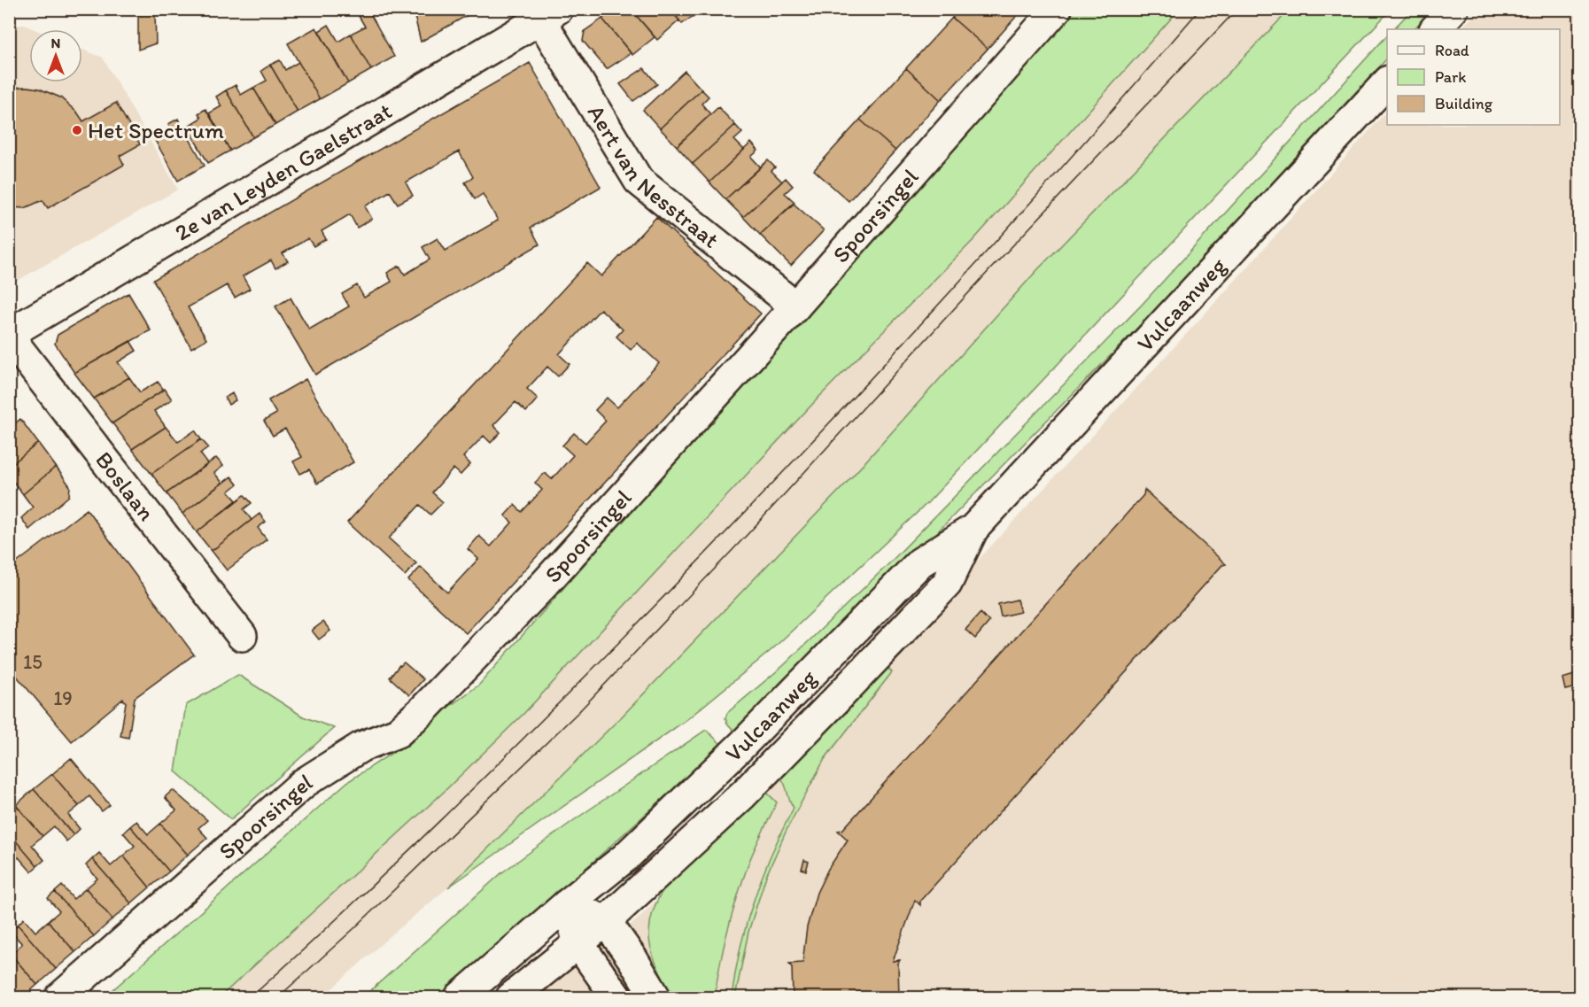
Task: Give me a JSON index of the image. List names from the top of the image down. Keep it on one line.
{"streets":{"street":["2e van Leyden Gaelstraat","Aert van Nesstraat","Spoorsingel","Vulcaanweg","Boslaan"]},"crossings":[["2e van Leyden Gaelstraat","Aert van Nesstraat"],["2e van Leyden Gaelstraat","Boslaan"],["Aert van Nesstraat","Spoorsingel"]],"places":["Het Spectrum"],"house_numbers":["15","19"],"legend":["Road","Park","Building"],"north":"top"}
